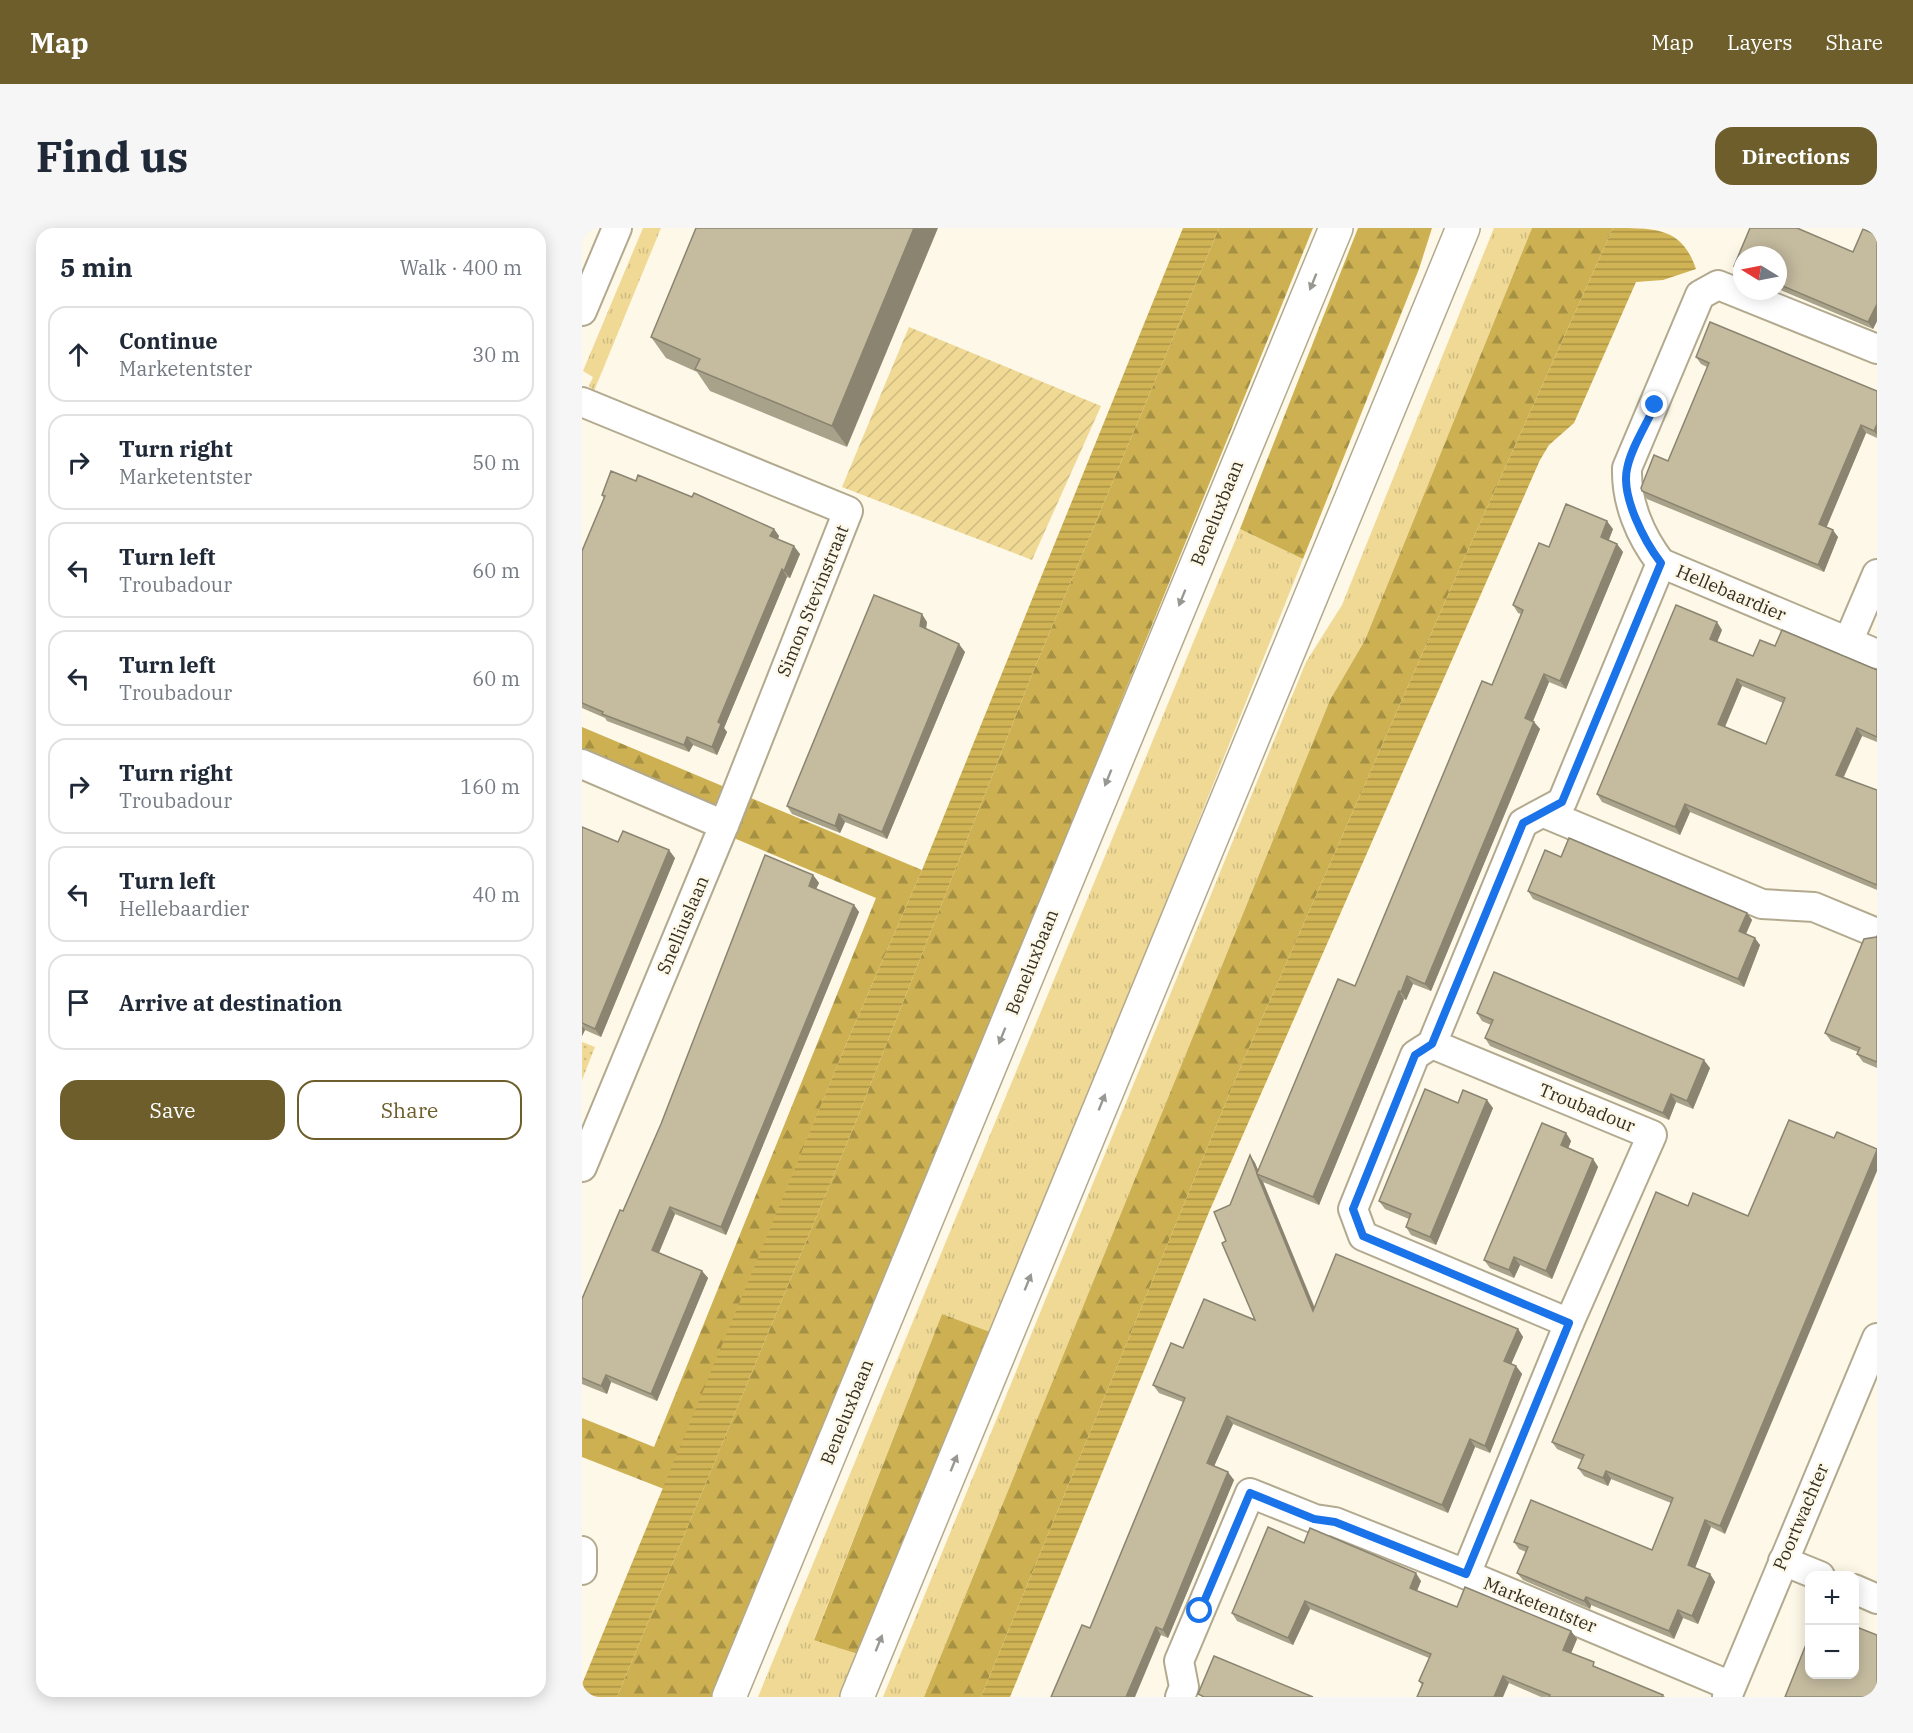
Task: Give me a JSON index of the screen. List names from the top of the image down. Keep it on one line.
{"streets":{"main road":["Beneluxbaan"],"street":["Hellebaardier","Simon Stevinstraat","Snelliuslaan","Troubadour","Poortwachter","Marketentster"]},"crossings":[["Simon Stevinstraat","Snelliuslaan"],["Troubadour","Marketentster"],["Poortwachter","Marketentster"]],"north":"left","page":{"header":"Map","nav":["Map","Layers","Share"],"buttons":["Directions",["Save","Share"]],"title":"Find us","heading":["5 min","Walk · 400 m"],"list":[["Continue","Marketentster","30 m"],["Turn right","Marketentster","50 m"],["Turn left","Troubadour","60 m"],["Turn left","Troubadour","60 m"],["Turn right","Troubadour","160 m"],["Turn left","Hellebaardier","40 m"],"Arrive at destination"],"map_buttons":["+","−"]}}
